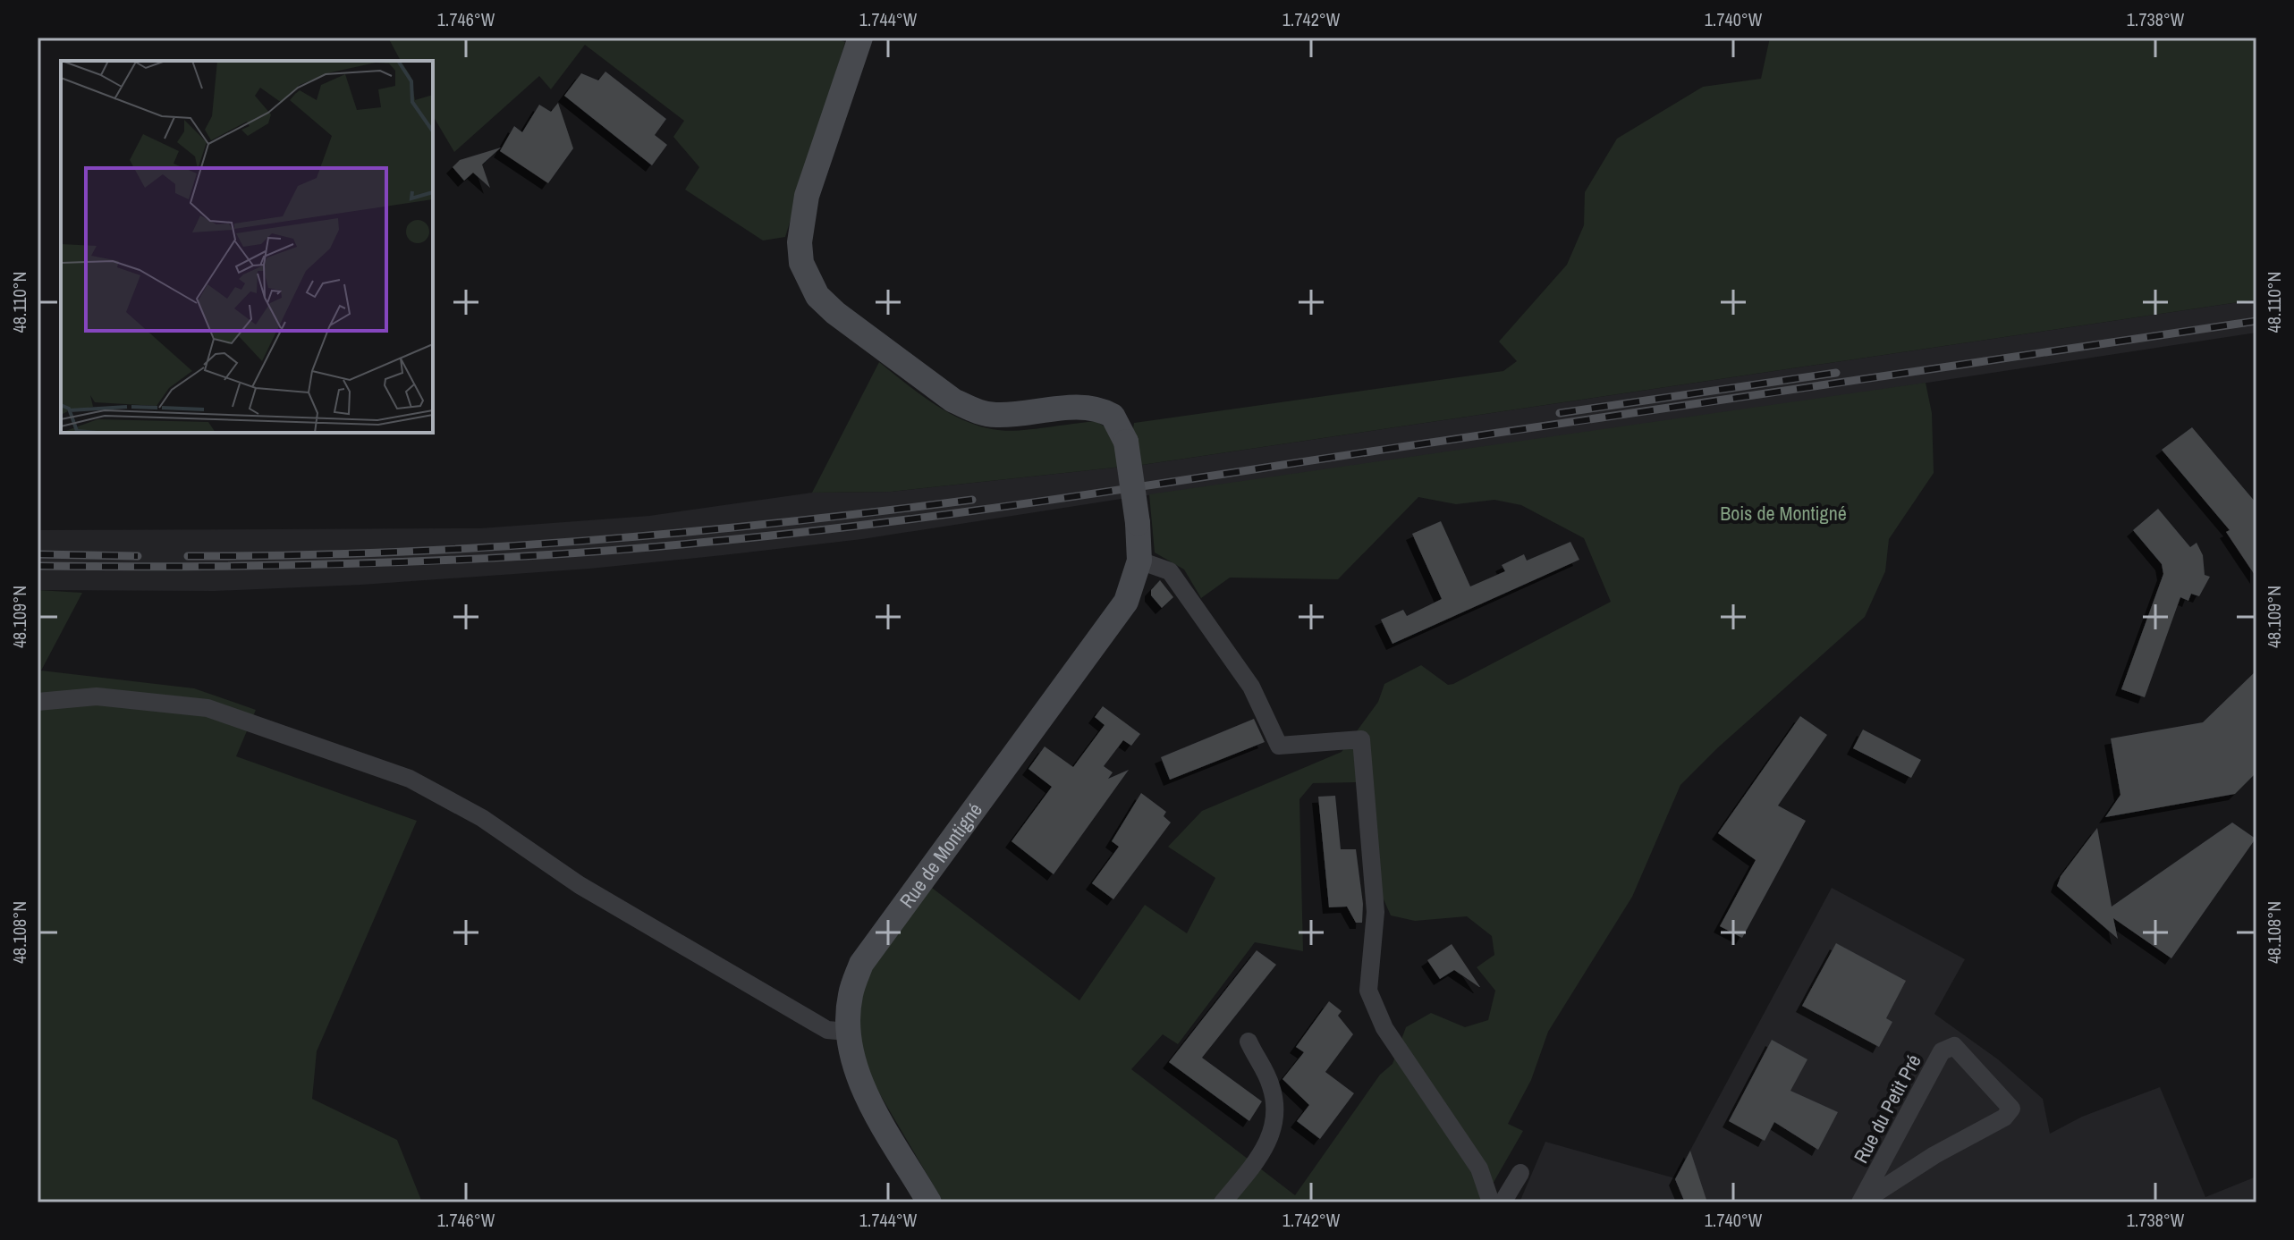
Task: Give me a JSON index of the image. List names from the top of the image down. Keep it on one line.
{"streets":{"street":["Rue de Montigné","Rue du Petit Pré"]},"parks":["Bois de Montigné"],"coordinates":["1.746°W","1.744°W","1.742°W","1.740°W","1.738°W","48.110°N","48.109°N","48.108°N"]}
